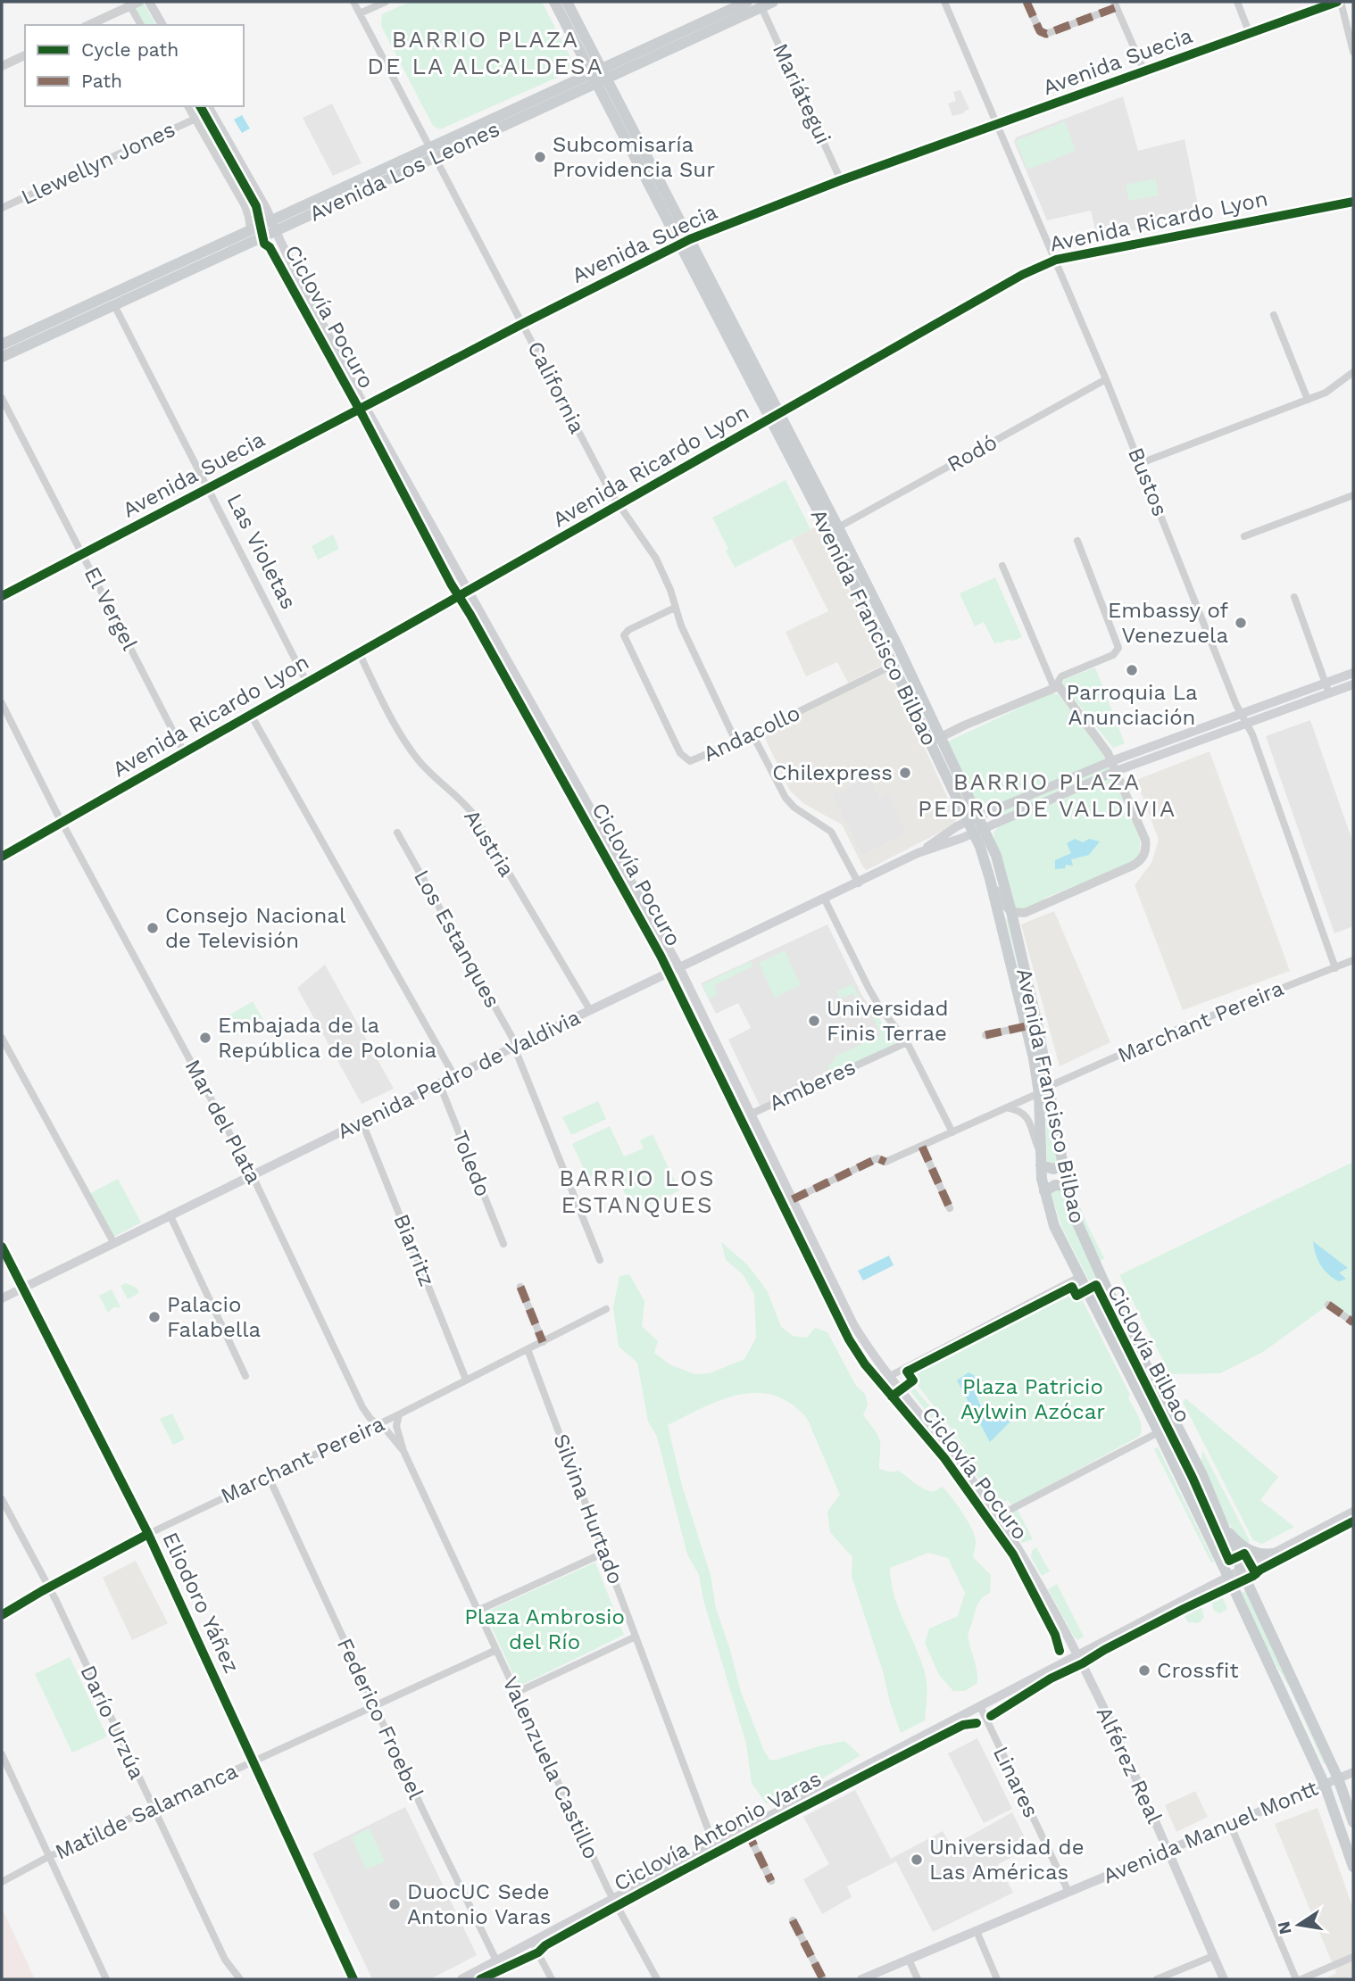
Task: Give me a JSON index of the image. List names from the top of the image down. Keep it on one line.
{"streets":{"main road":["Avenida Los Leones","Avenida Francisco Bilbao","Avenida Pedro de Valdivia","Eliodoro Yáñez","Alférez Real","Avenida Manuel Montt"],"street":["Avenida Suecia","Mariátegui","Llewellyn Jones","Avenida Ricardo Lyon","California","Rodó","Bustos","Las Violetas","El Vergel","Andacollo","Austria","Los Estanques","Marchant Pereira","Amberes","Mar del Plata","Toledo","Biarritz","Silvina Hurtado","Federico Froebel","Darío Urzúa","Valenzuela Castillo","Linares","Matilde Salamanca"],"cycle path":["Ciclovía Pocuro","Ciclovía Bilbao","Ciclovía Antonio Varas"]},"crossings":[["Avenida Suecia","Mariátegui"],["Avenida Suecia","California"],["Avenida Suecia","Bustos"],["Avenida Suecia","Las Violetas"],["Avenida Suecia","El Vergel"],["Avenida Suecia","Avenida Francisco Bilbao"],["Avenida Suecia","Alférez Real"],["Mariátegui","Avenida Los Leones"],["Avenida Los Leones","California"],["Avenida Los Leones","Las Violetas"],["Avenida Los Leones","Avenida Francisco Bilbao"],["Avenida Los Leones","Alférez Real"],["Avenida Ricardo Lyon","California"],["Avenida Ricardo Lyon","Bustos"],["Avenida Ricardo Lyon","Las Violetas"],["Avenida Ricardo Lyon","El Vergel"],["Avenida Ricardo Lyon","Avenida Francisco Bilbao"],["Avenida Ricardo Lyon","Austria"],["Avenida Ricardo Lyon","Mar del Plata"],["Avenida Ricardo Lyon","Alférez Real"],["California","Andacollo"],["Rodó","Bustos"],["Rodó","Avenida Francisco Bilbao"],["Bustos","Marchant Pereira"],["Bustos","Avenida Pedro de Valdivia"],["Avenida Francisco Bilbao","Andacollo"],["Avenida Francisco Bilbao","Marchant Pereira"],["Avenida Francisco Bilbao","Avenida Pedro de Valdivia"],["Avenida Francisco Bilbao","Avenida Manuel Montt"],["Austria","Avenida Pedro de Valdivia"],["Los Estanques","Avenida Pedro de Valdivia"],["Marchant Pereira","Mar del Plata"],["Marchant Pereira","Biarritz"],["Marchant Pereira","Silvina Hurtado"],["Marchant Pereira","Eliodoro Yáñez"],["Marchant Pereira","Federico Froebel"],["Marchant Pereira","Darío Urzúa"],["Marchant Pereira","Valenzuela Castillo"],["Avenida Pedro de Valdivia","Mar del Plata"],["Avenida Pedro de Valdivia","Toledo"],["Avenida Pedro de Valdivia","Biarritz"],["Avenida Pedro de Valdivia","Eliodoro Yáñez"],["Avenida Pedro de Valdivia","Alférez Real"],["Amberes","Alférez Real"],["Mar del Plata","Valenzuela Castillo"],["Eliodoro Yáñez","Matilde Salamanca"],["Federico Froebel","Matilde Salamanca"],["Darío Urzúa","Matilde Salamanca"],["Alférez Real","Avenida Manuel Montt"],["Valenzuela Castillo","Matilde Salamanca"],["Linares","Avenida Manuel Montt"]],"districts":["BARRIO PLAZA DE LA ALCALDESA","BARRIO PLAZA PEDRO DE VALDIVIA","BARRIO LOS ESTANQUES"],"parks":["Plaza Patricio Aylwin Azócar","Plaza Ambrosio del Río"],"places":["Subcomisaría Providencia Sur","Embassy of Venezuela","Parroquia La Anunciación","Chilexpress","Consejo Nacional de Televisión","Universidad Finis Terrae","Embajada de la República de Polonia","Palacio Falabella","Crossfit","Universidad de Las Américas","DuocUC Sede Antonio Varas"],"legend":["Cycle path","Path"],"north":"left"}
